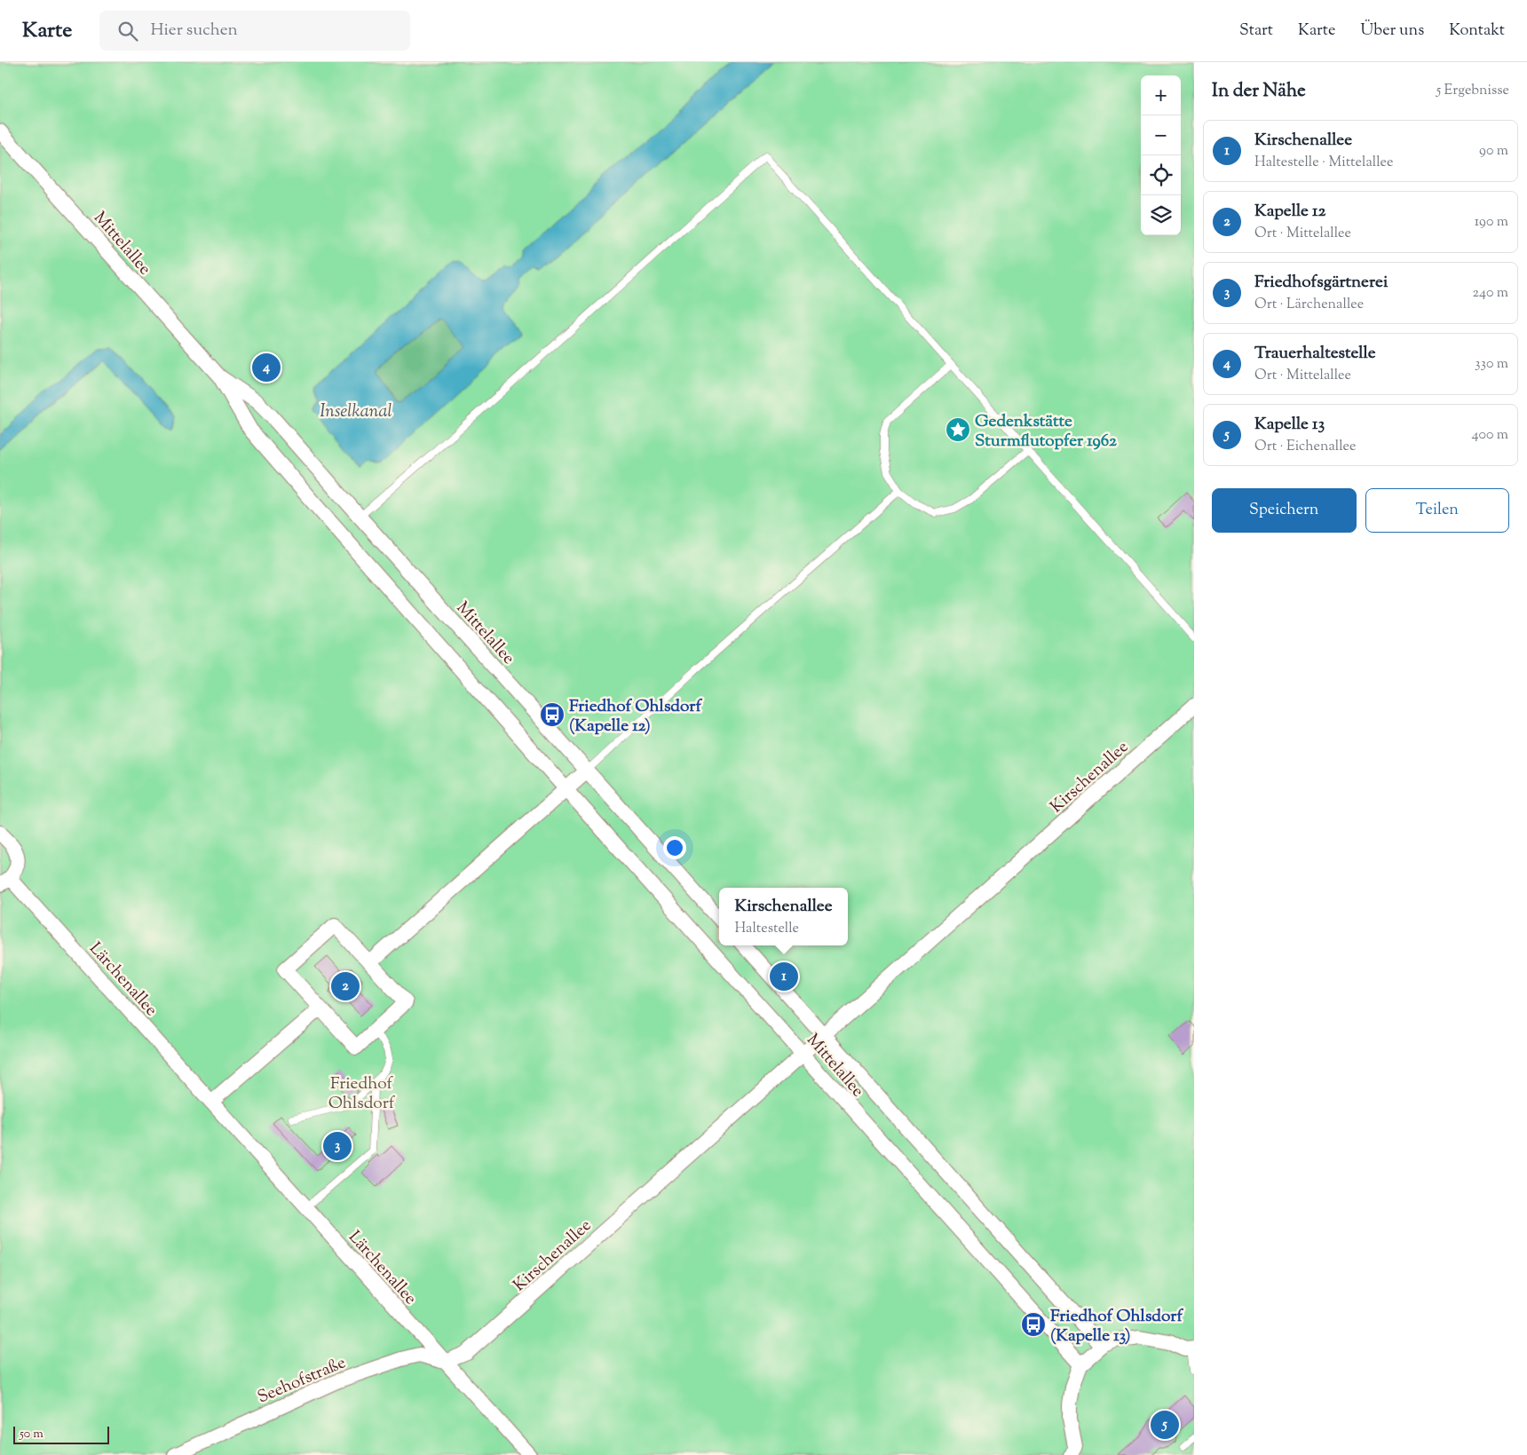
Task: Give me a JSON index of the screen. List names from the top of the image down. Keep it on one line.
{"streets":{"street":["Mittelallee","Kirschenallee","Lärchenallee","Seehofstraße"]},"crossings":[["Mittelallee","Kirschenallee"],["Kirschenallee","Lärchenallee"],["Kirschenallee","Seehofstraße"],["Lärchenallee","Seehofstraße"]],"water":["Inselkanal"],"parks":["Friedhof Ohlsdorf"],"places":{"place":["Gedenkstätte Sturmflutopfer 1962"],"bus stop":["Friedhof Ohlsdorf (Kapelle 12)","Friedhof Ohlsdorf (Kapelle 13)"]},"scale_bar":"50 m","page":{"header":"Karte","search":"Hier suchen","nav":["Start","Karte","Über uns","Kontakt"],"heading":["In der Nähe","5 Ergebnisse"],"map_buttons":["+","−"],"list":[{"mark":"1","name":"Kirschenallee","note":"Haltestelle · Mittelallee","value":"90 m"},{"mark":"2","name":"Kapelle 12","note":"Ort · Mittelallee","value":"190 m"},{"mark":"3","name":"Friedhofsgärtnerei","note":"Ort · Lärchenallee","value":"240 m"},{"mark":"4","name":"Trauerhaltestelle","note":"Ort · Mittelallee","value":"330 m"},{"mark":"5","name":"Kapelle 13","note":"Ort · Eichenallee","value":"400 m"}],"pins":["4","1","2","3","5"],"buttons":["Speichern","Teilen"],"popup":["Kirschenallee","Haltestelle"],"scale":"50 m"}}
